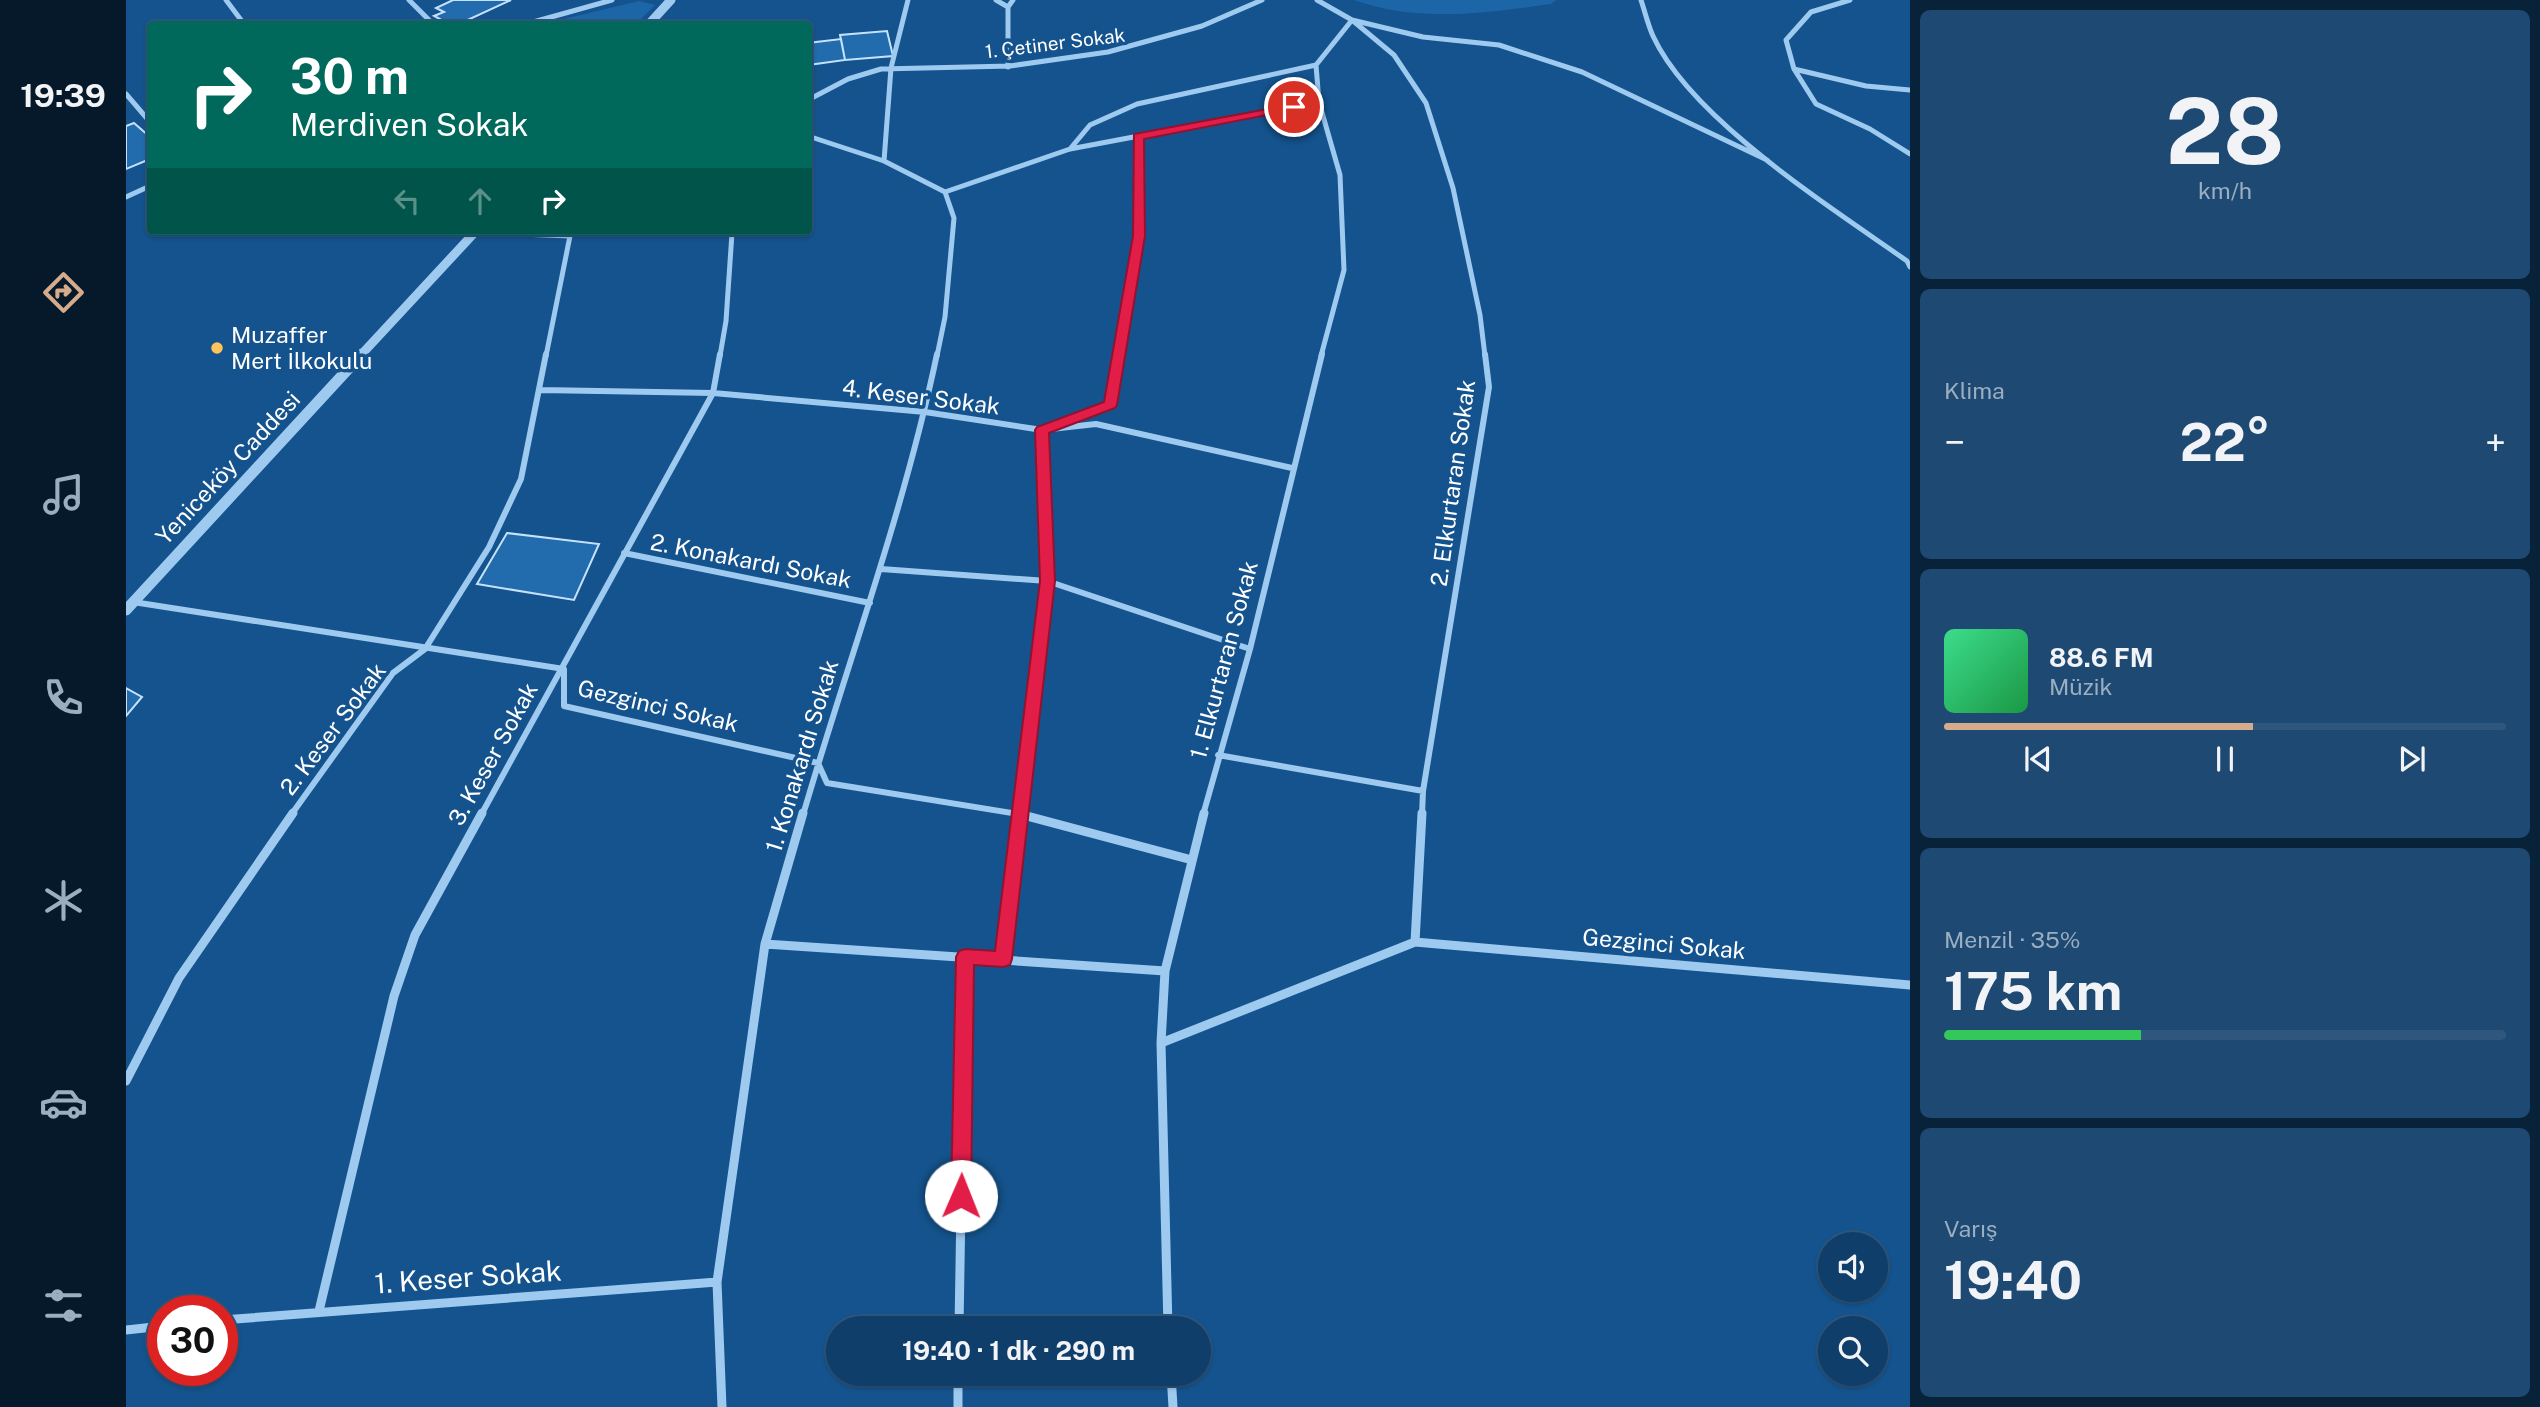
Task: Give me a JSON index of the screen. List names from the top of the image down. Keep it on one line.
{"streets":{"street":["1. Çetiner Sokak","4. Keser Sokak","Yeniceköy Caddesi","2. Elkurtaran Sokak","2. Konakardı Sokak","1. Elkurtaran Sokak","Gezginci Sokak","2. Keser Sokak","3. Keser Sokak","1. Konakardı Sokak","1. Keser Sokak"]},"crossings":[["4. Keser Sokak","1. Elkurtaran Sokak"],["4. Keser Sokak","2. Keser Sokak"],["4. Keser Sokak","3. Keser Sokak"],["4. Keser Sokak","1. Konakardı Sokak"],["Yeniceköy Caddesi","Gezginci Sokak"],["2. Elkurtaran Sokak","Gezginci Sokak"],["2. Konakardı Sokak","3. Keser Sokak"],["2. Konakardı Sokak","1. Konakardı Sokak"],["Gezginci Sokak","2. Keser Sokak"],["Gezginci Sokak","3. Keser Sokak"],["Gezginci Sokak","1. Konakardı Sokak"],["3. Keser Sokak","1. Keser Sokak"],["1. Konakardı Sokak","1. Keser Sokak"]],"places":["Muzaffer Mert İlkokulu"],"page":{"tabs":"19:39","tile":[["28","km/h"],"Klima",["Menzil · 35%","175 km"],["Varış","19:40"]],"turn":["30 m","Merdiven Sokak"],"heat":["−","22°","+"],"song":["88.6 FM","Müzik"],"limit":"30","trip":"19:40 · 1 dk · 290 m"}}
